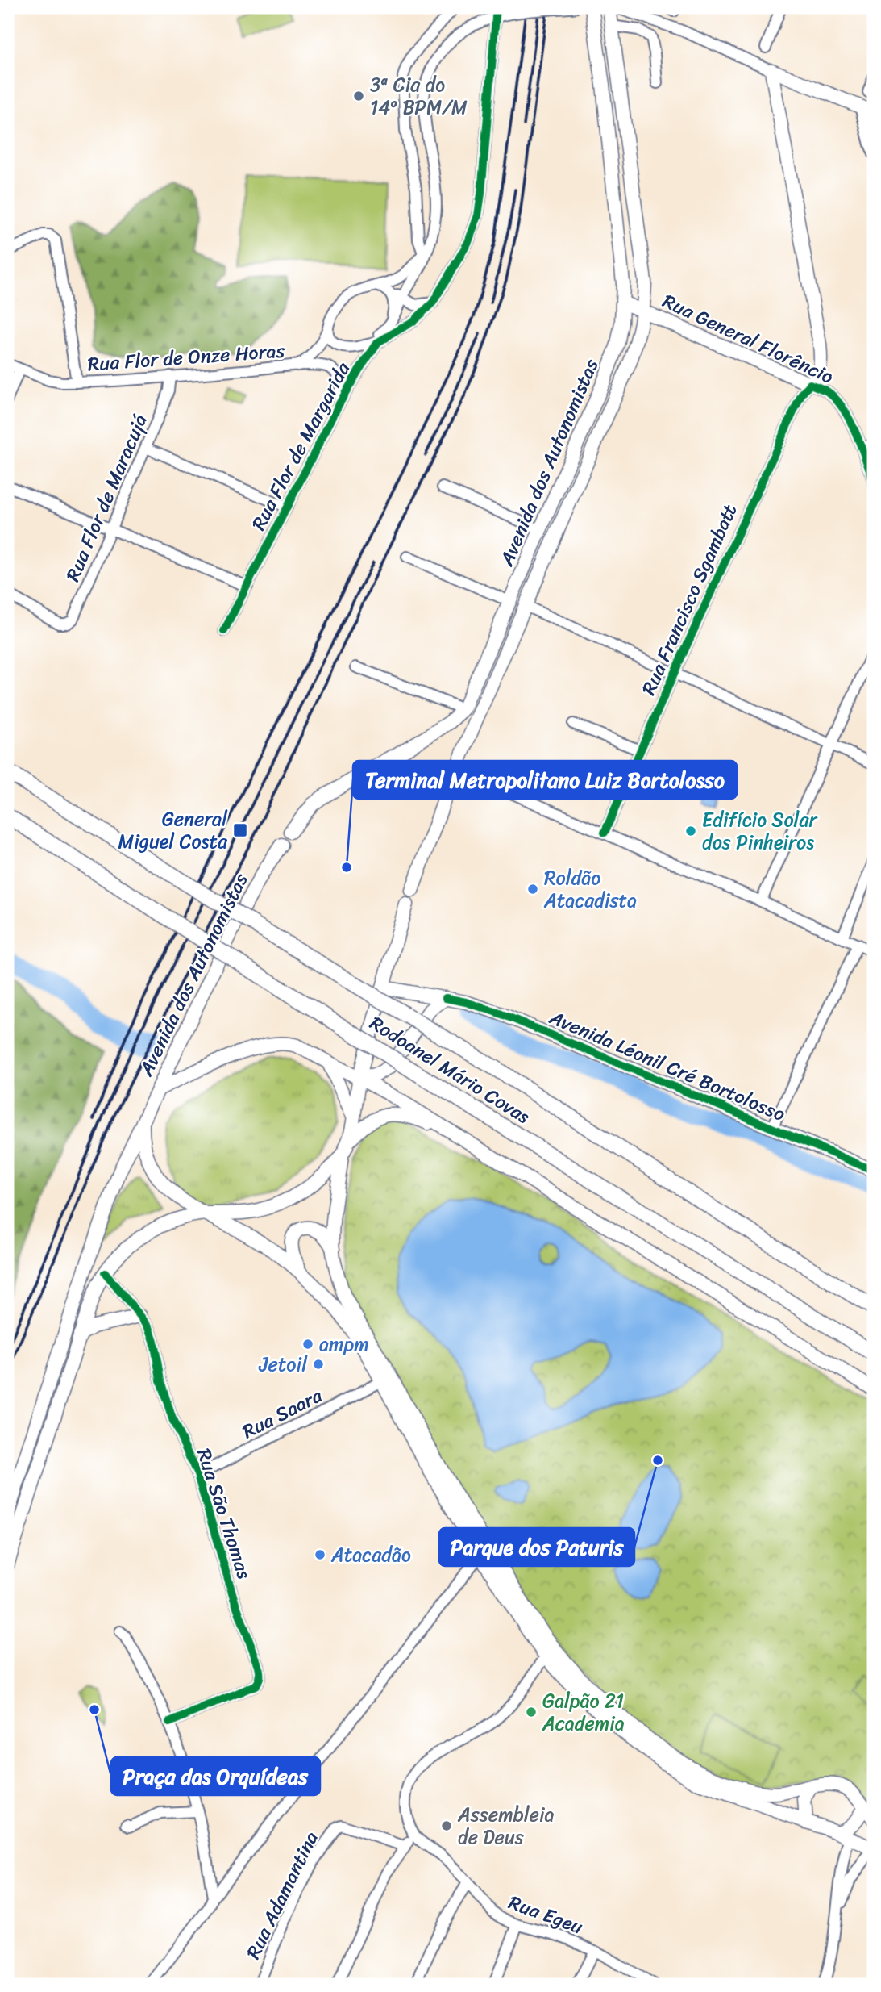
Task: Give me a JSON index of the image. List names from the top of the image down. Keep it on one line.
{"streets":{"highway":["Rodoanel Mário Covas"],"main road":["Rua General Florêncio","Avenida dos Autonomistas","Rua Francisco Sgambatt","Avenida Léonil Cré Bortolosso"],"street":["Rua Flor de Onze Horas","Rua Flor de Margarida","Rua Flor de Maracujá","Rua Saara","Rua São Thomas","Rua Adamantina","Rua Egeu"]},"crossings":[["Rua General Florêncio","Avenida dos Autonomistas"],["Rua General Florêncio","Rua Francisco Sgambatt"],["Rua Flor de Onze Horas","Rua Flor de Margarida"],["Rua Flor de Onze Horas","Rua Flor de Maracujá"],["Rua Saara","Rua São Thomas"]],"places":{"other":["3ª Cia do 14º BPM/M","Edifício Solar dos Pinheiros","Terminal Metropolitano Luiz Bortolosso","Roldão Atacadista","ampm","Jetoil","Parque dos Paturis","Atacadão","Praça das Orquídeas","Galpão 21 Academia","Assembleia de Deus"],"transit":["General Miguel Costa"]}}
